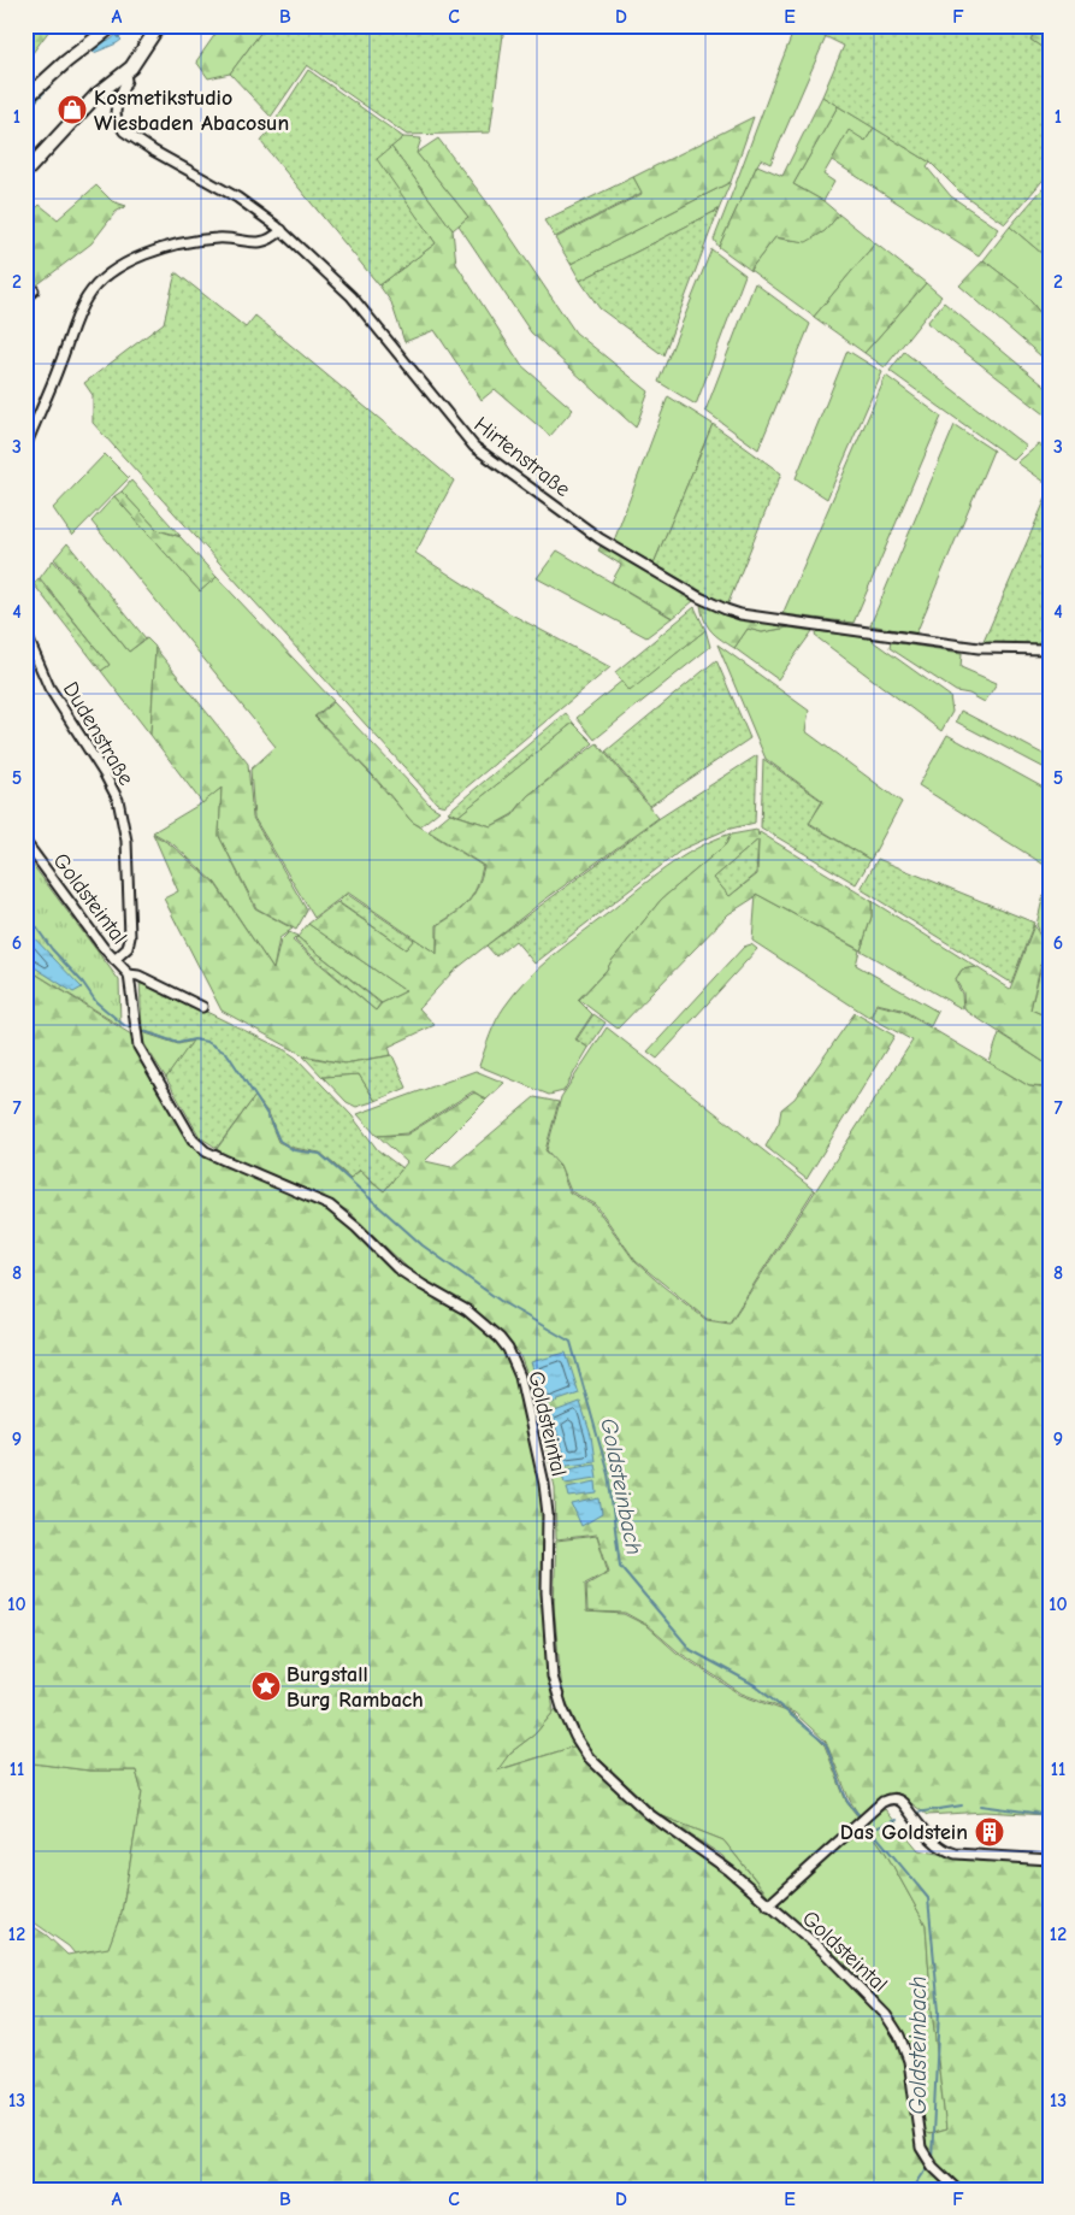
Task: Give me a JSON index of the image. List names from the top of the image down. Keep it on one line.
{"streets":{"street":["Hirtenstraße","Dudenstraße","Goldsteintal"]},"crossings":[["Dudenstraße","Goldsteintal"]],"water":["Goldsteinbach"],"places":{"shop":["Kosmetikstudio Wiesbaden Abacosun"],"place":["Burgstall Burg Rambach"],"building":["Das Goldstein"]},"grid":{"columns":["A","B","C","D","E","F"],"rows":["1","2","3","4","5","6","7","8","9","10","11","12","13"]}}
